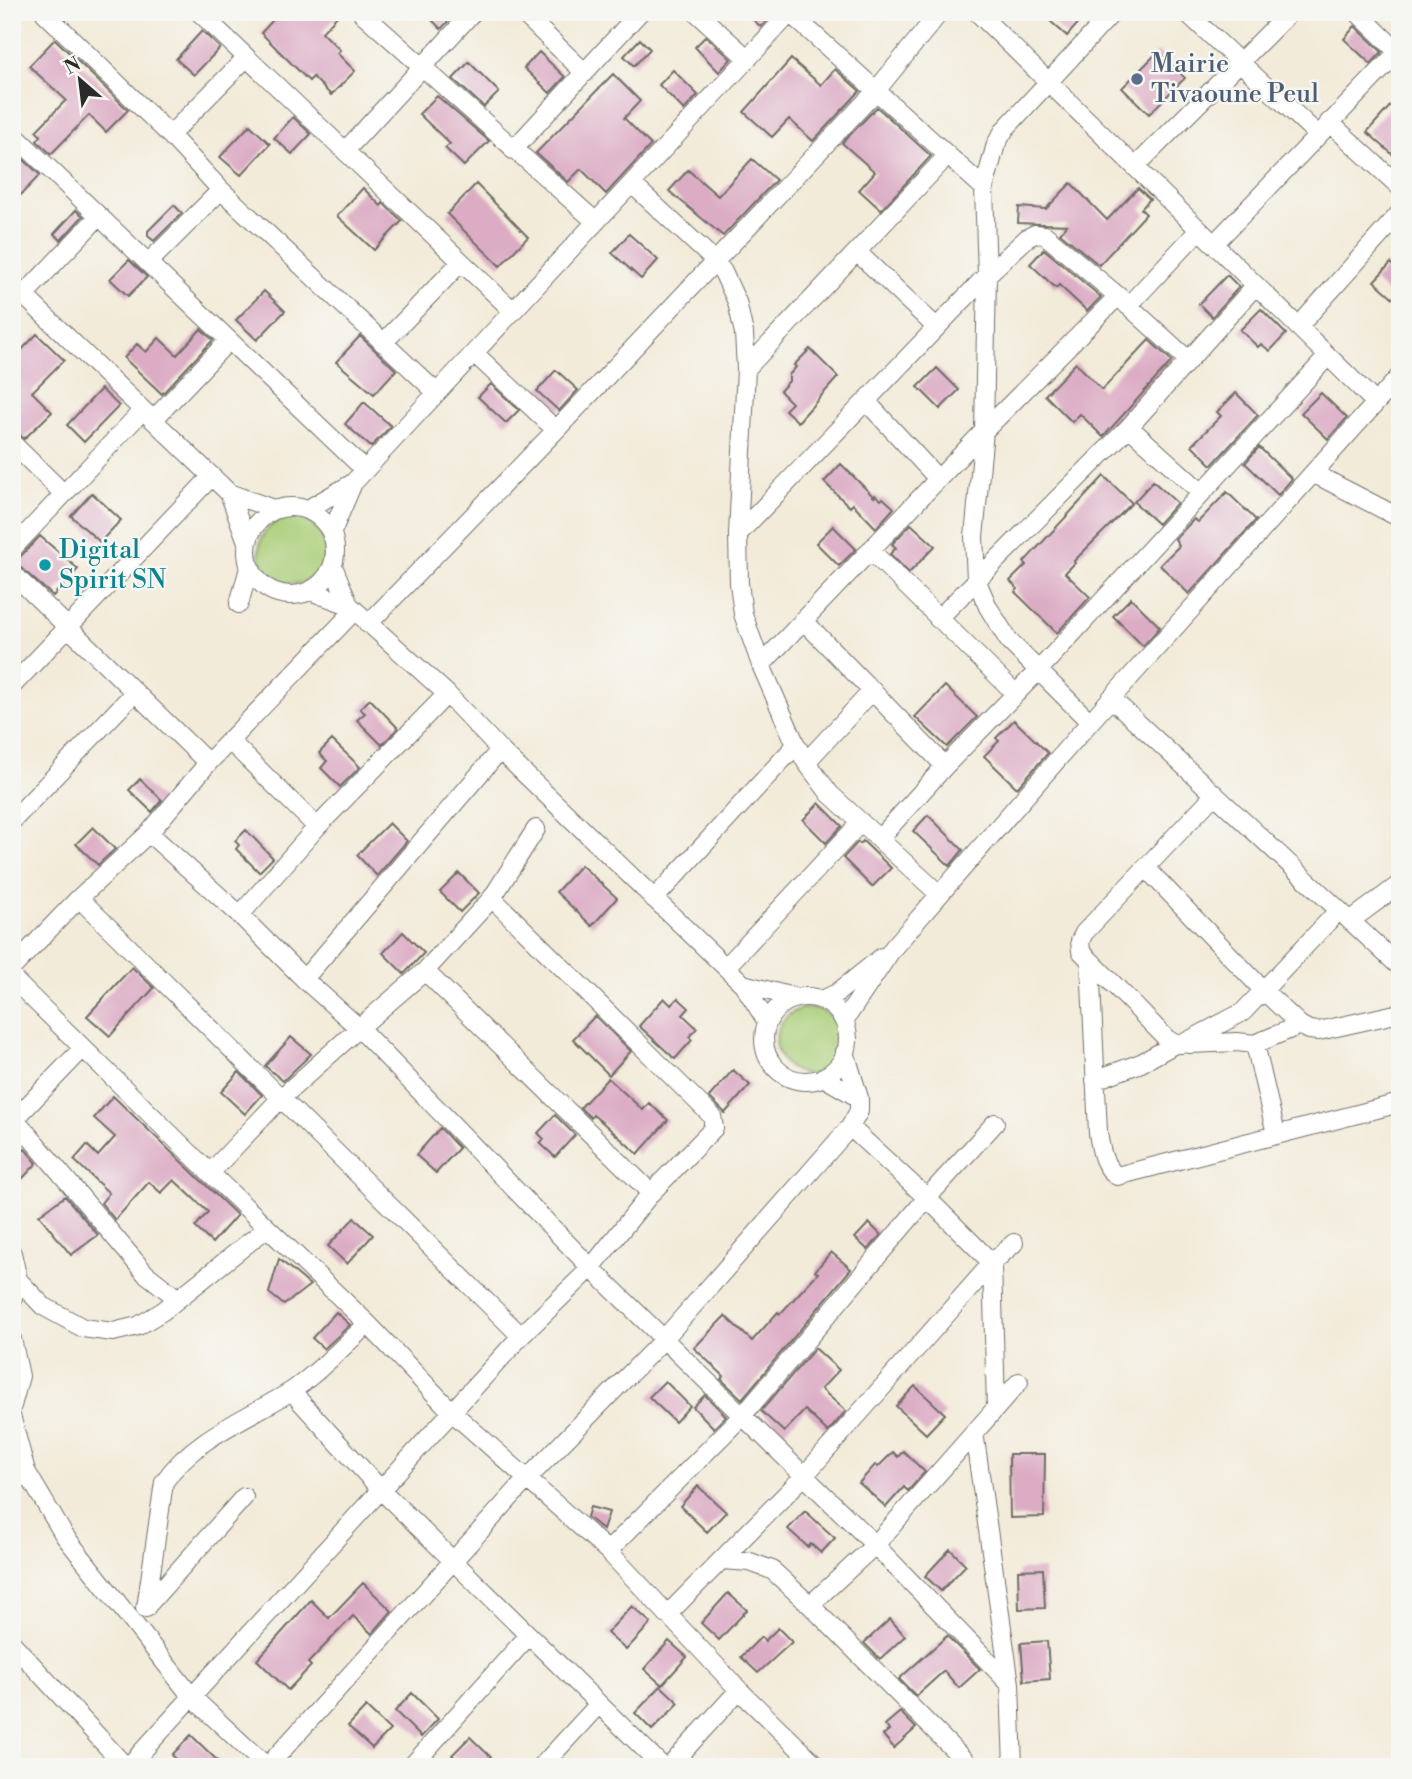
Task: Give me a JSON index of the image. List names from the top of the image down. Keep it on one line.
{"places":["Mairie Tivaoune Peul","Digital Spirit SN"],"north":"top left"}
